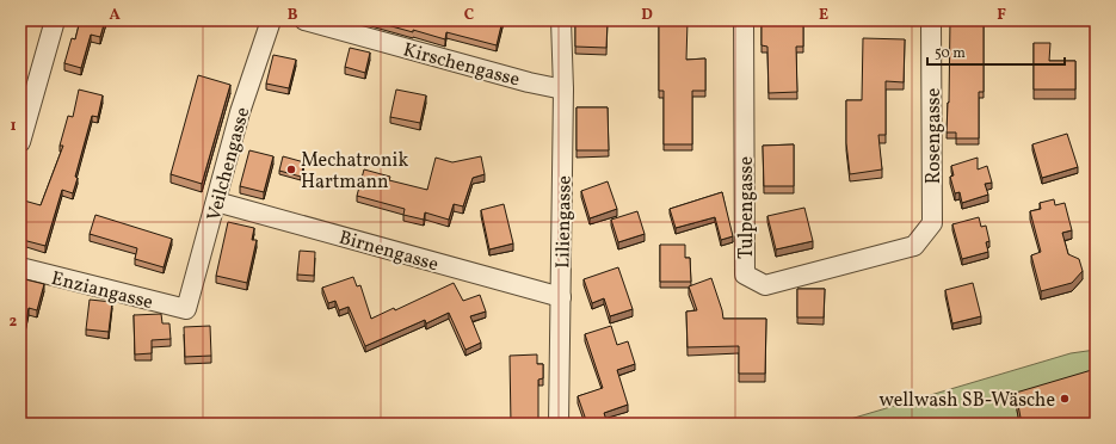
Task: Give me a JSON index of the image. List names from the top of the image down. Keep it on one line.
{"streets":{"street":["Kirschengasse","Rosengasse","Veilchengasse","Tulpengasse","Liliengasse","Birnengasse","Enziangasse"]},"crossings":[["Kirschengasse","Liliengasse"],["Rosengasse","Tulpengasse"],["Veilchengasse","Birnengasse"],["Veilchengasse","Enziangasse"],["Liliengasse","Birnengasse"]],"places":["Mechatronik Hartmann","wellwash SB-Wäsche"],"scale_bar":"50 m","grid":{"columns":["A","B","C","D","E","F"],"rows":["1","2"]}}
